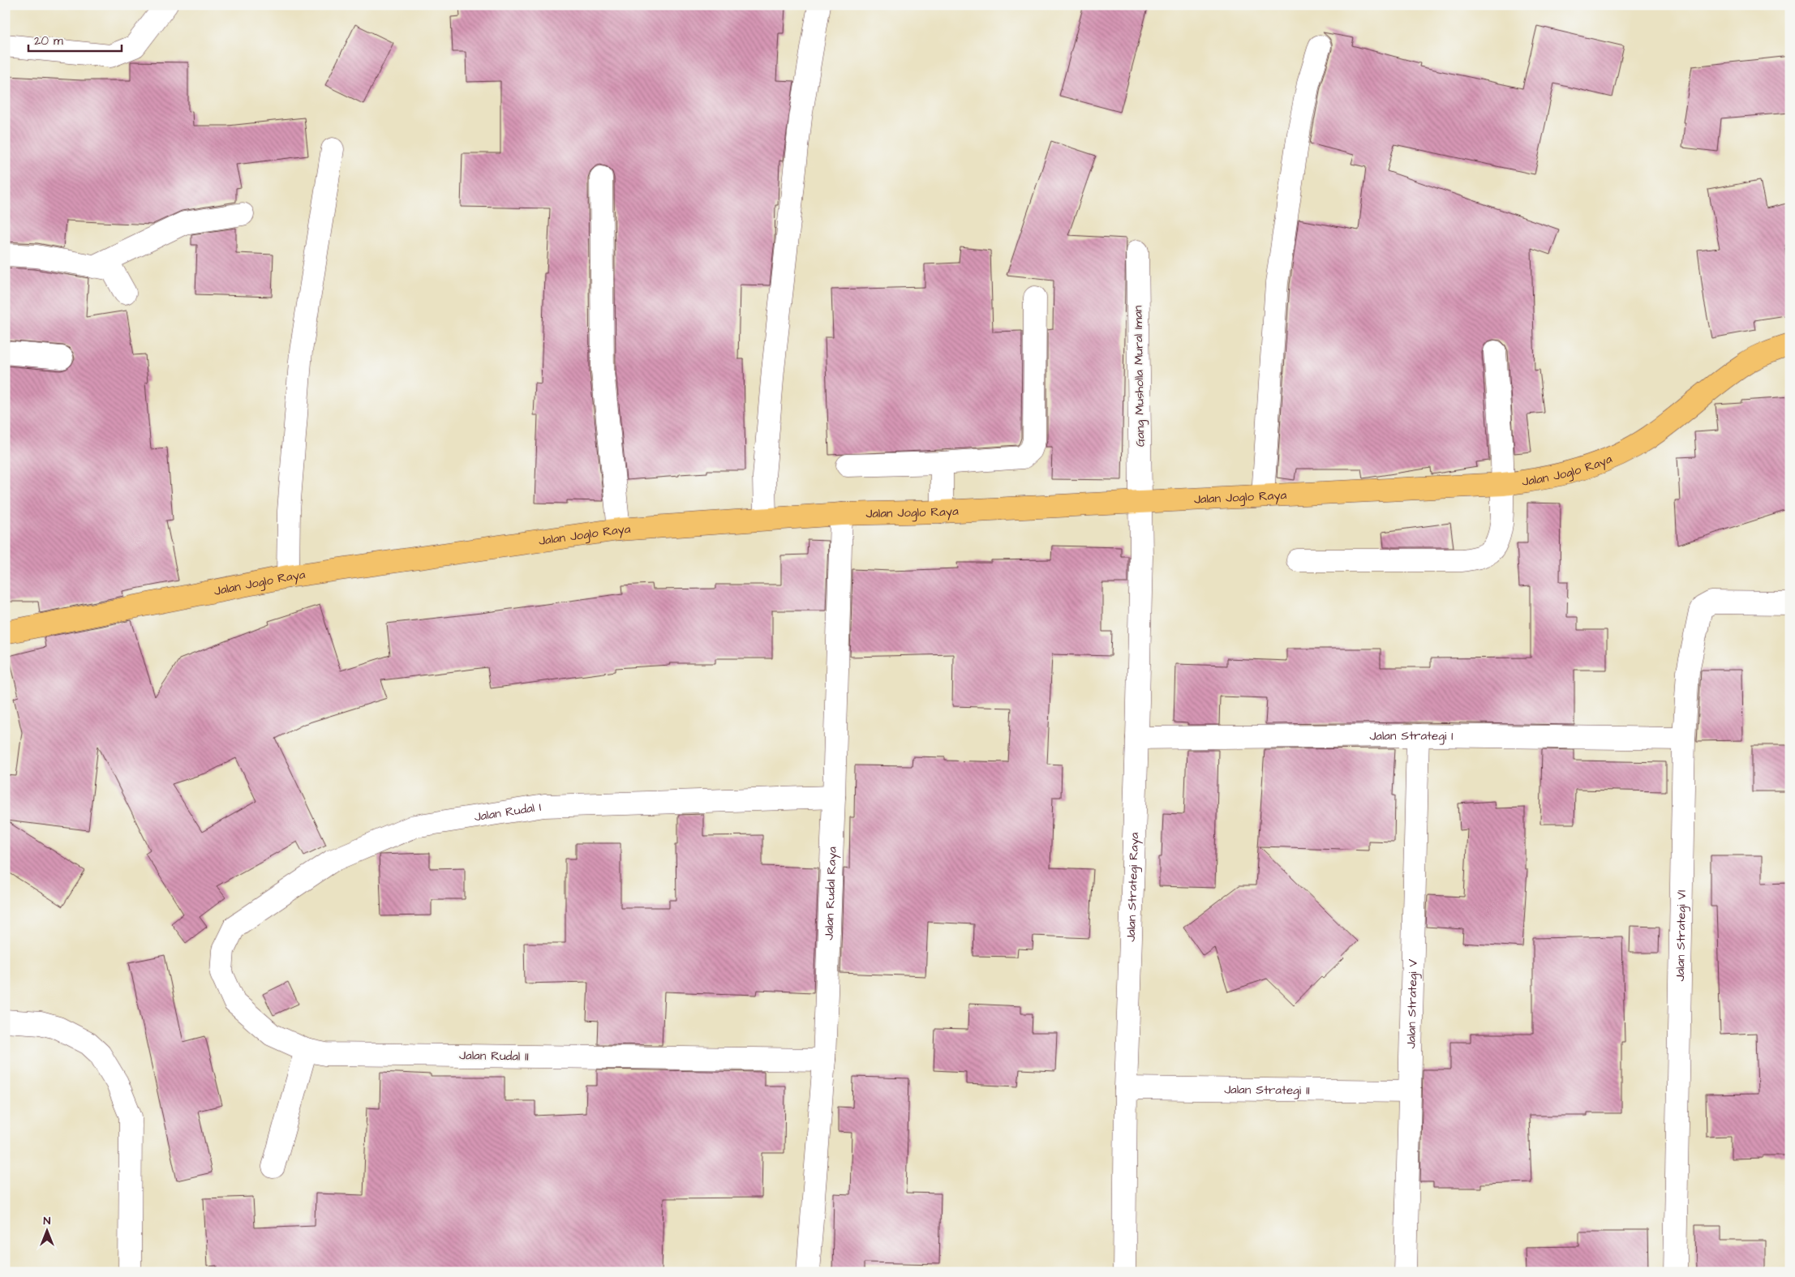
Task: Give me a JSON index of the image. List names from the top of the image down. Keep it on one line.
{"streets":{"main road":["Jalan Joglo Raya"],"street":["Gang Musholla Mural Iman","Jalan Strategi I","Jalan Rudal I","Jalan Strategi Raya","Jalan Rudal Raya","Jalan Strategi VI","Jalan Strategi V","Jalan Rudal II","Jalan Strategi II"]},"crossings":[["Gang Musholla Mural Iman","Jalan Joglo Raya"],["Gang Musholla Mural Iman","Jalan Strategi Raya"],["Jalan Joglo Raya","Jalan Strategi Raya"],["Jalan Joglo Raya","Jalan Rudal Raya"],["Jalan Strategi I","Jalan Strategi Raya"],["Jalan Strategi I","Jalan Strategi VI"],["Jalan Strategi I","Jalan Strategi V"],["Jalan Rudal I","Jalan Rudal Raya"],["Jalan Rudal I","Jalan Rudal II"],["Jalan Strategi Raya","Jalan Strategi II"],["Jalan Rudal Raya","Jalan Rudal II"],["Jalan Strategi V","Jalan Strategi II"]],"scale_bar":"20 m","north":"top"}
